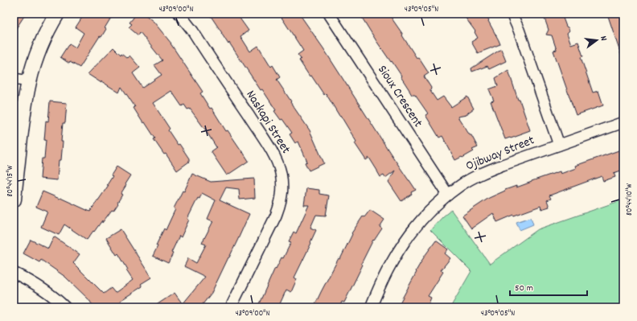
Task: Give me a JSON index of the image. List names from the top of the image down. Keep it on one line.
{"streets":{"street":["Sioux Crescent","Naskapi Street","Ojibway Street"]},"crossings":[["Sioux Crescent","Ojibway Street"]],"scale_bar":"50 m","north":"right","coordinates":["43°09'00\"N","43°09'05\"N","80°44'15\"W","80°44'10\"W"]}
